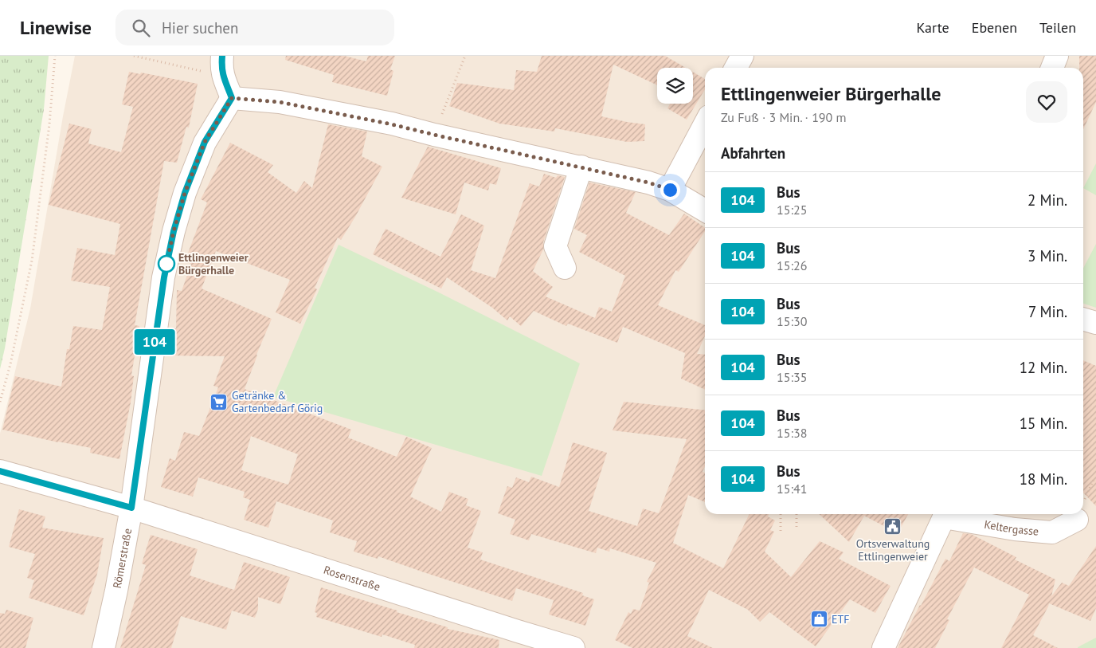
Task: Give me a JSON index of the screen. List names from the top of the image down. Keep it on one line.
{"streets":{"street":["Keltergasse","Römerstraße","Rosenstraße"]},"crossings":[["Römerstraße","Rosenstraße"]],"places":{"other":["Ettlingenweier Bürgerhalle"],"supermarket":["Getränke & Gartenbedarf Görig"],"public building":["Ortsverwaltung Ettlingenweier"],"shop":["ETF"]},"lines":["bus line 104"],"page":{"header":"Linewise","search":"Hier suchen","nav":["Karte","Ebenen","Teilen"],"on_map":"104","heading":[["Ettlingenweier Bürgerhalle","Zu Fuß · 3 Min. · 190 m"],"Abfahrten"],"list":[{"mark":"104","name":"Bus","note":"15:25","value":"2 Min."},{"mark":"104","name":"Bus","note":"15:26","value":"3 Min."},{"mark":"104","name":"Bus","note":"15:30","value":"7 Min."},{"mark":"104","name":"Bus","note":"15:35","value":"12 Min."},{"mark":"104","name":"Bus","note":"15:38","value":"15 Min."},{"mark":"104","name":"Bus","note":"15:41","value":"18 Min."}]}}
